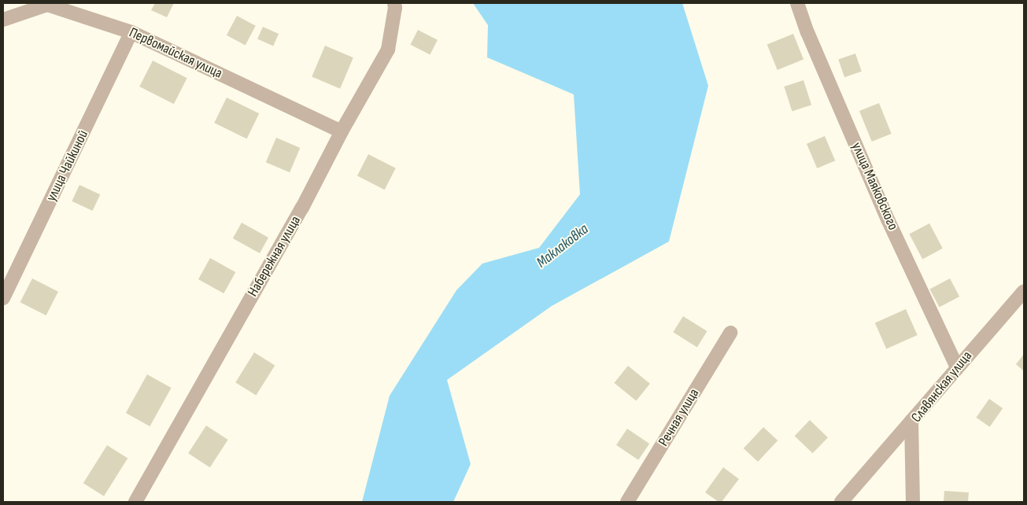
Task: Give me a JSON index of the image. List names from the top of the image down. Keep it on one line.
{"streets":{"street":["Первомайская улица","улица Чайкиной","улица Маяковского","Набережная улица","Славянская улица","Речная улица"]},"crossings":[["Первомайская улица","улица Чайкиной"],["Первомайская улица","Набережная улица"],["улица Маяковского","Славянская улица"]],"water":["Маклаковка"]}
